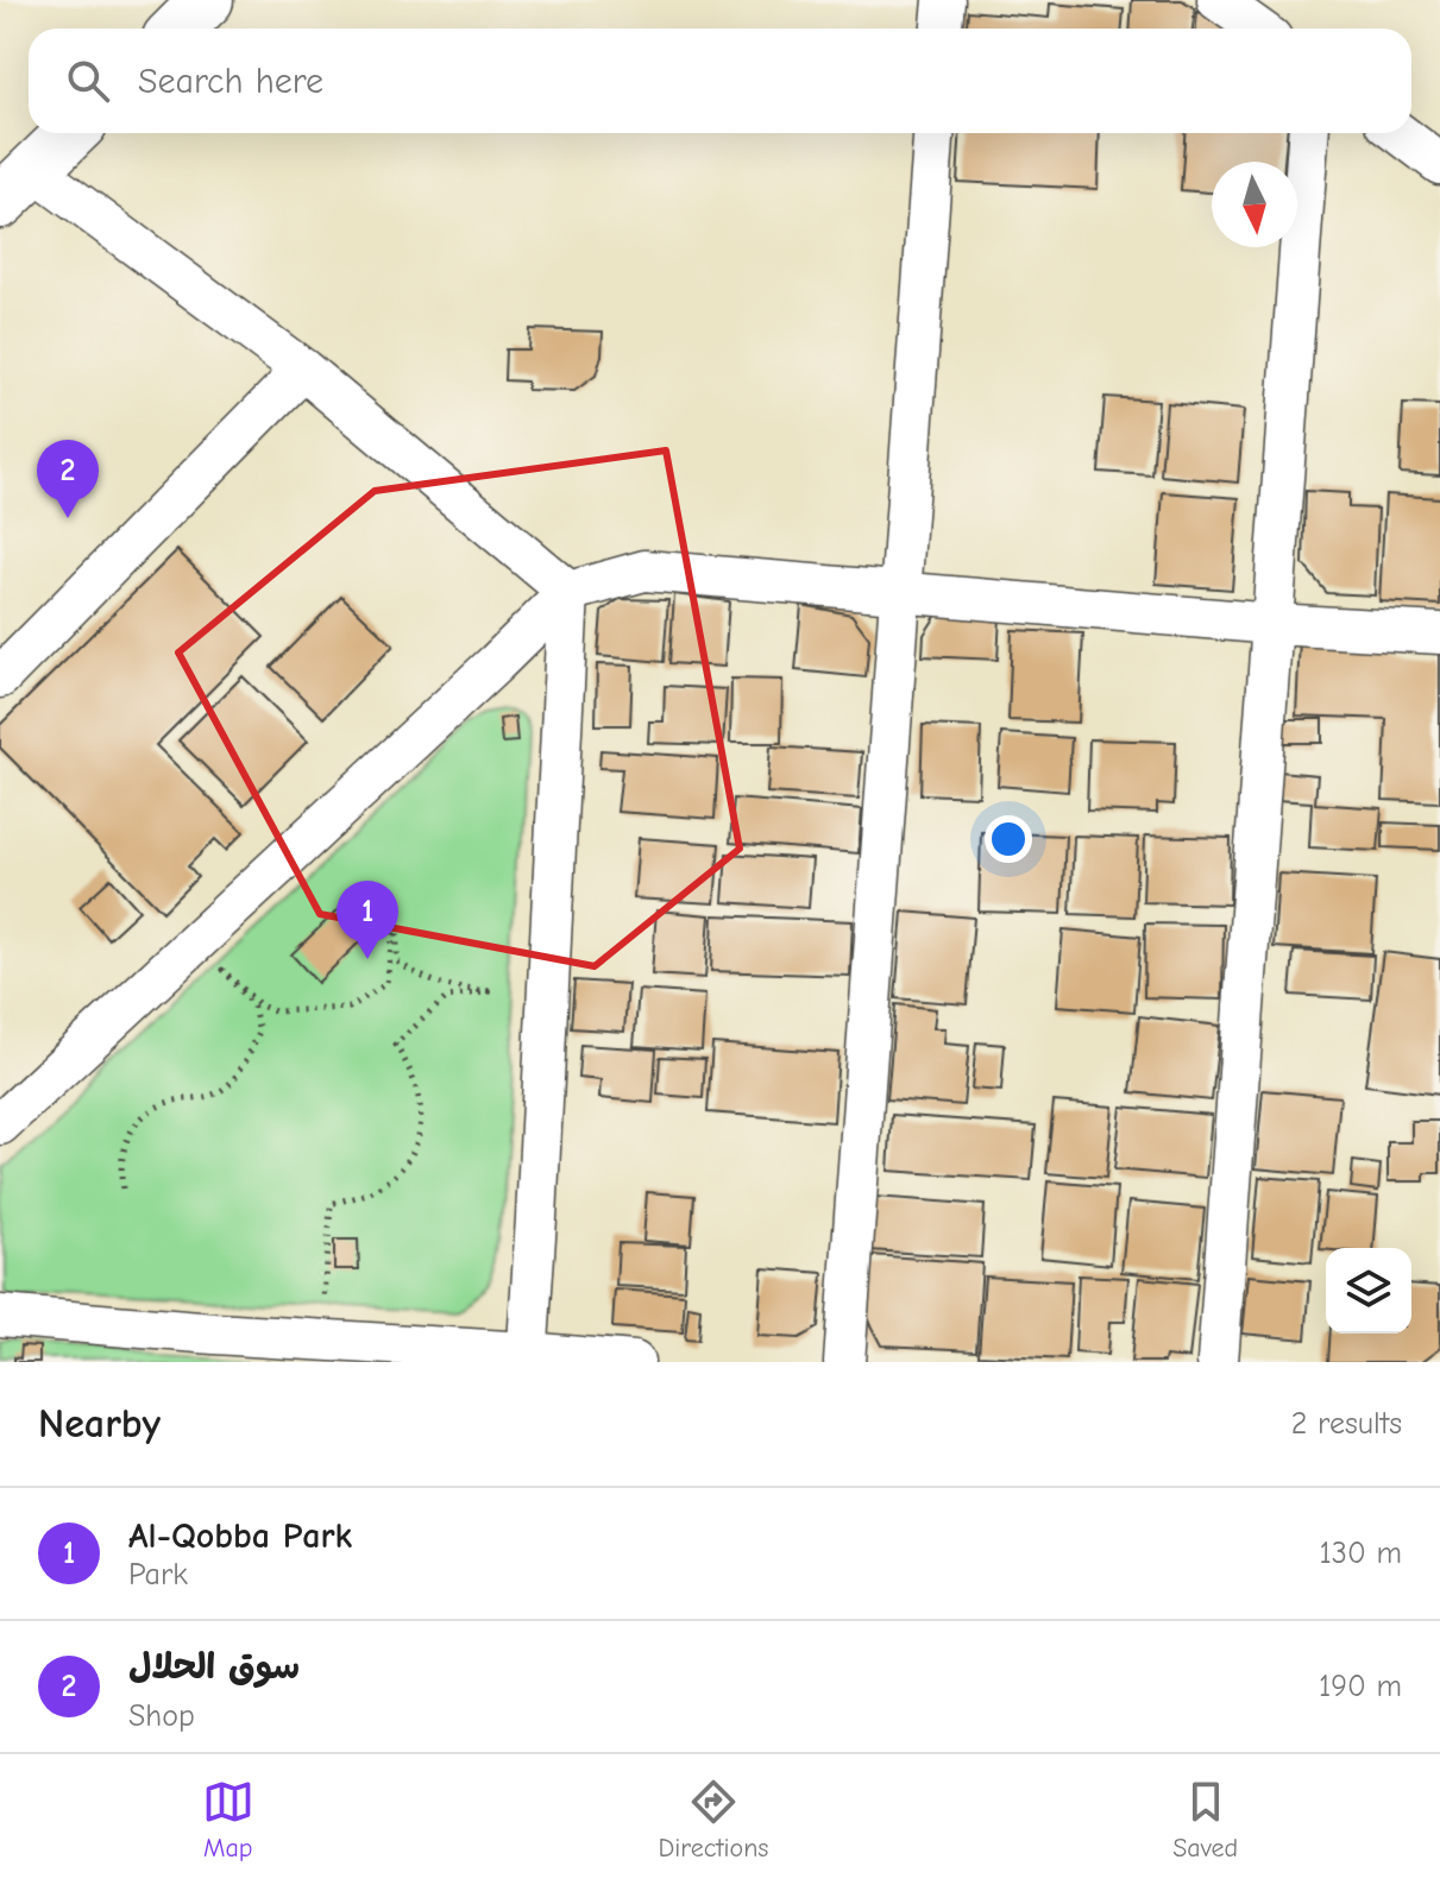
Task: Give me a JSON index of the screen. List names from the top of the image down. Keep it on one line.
{"north":"bottom","page":{"search":"Search here","pins":["2","1"],"heading":["Nearby","2 results"],"list":[{"mark":"1","name":"Al-Qobba Park","note":"Park","value":"130 m"},{"mark":"2","name":"سوق الحلال","note":"Shop","value":"190 m"}],"nav":["Map","Directions","Saved"]}}
